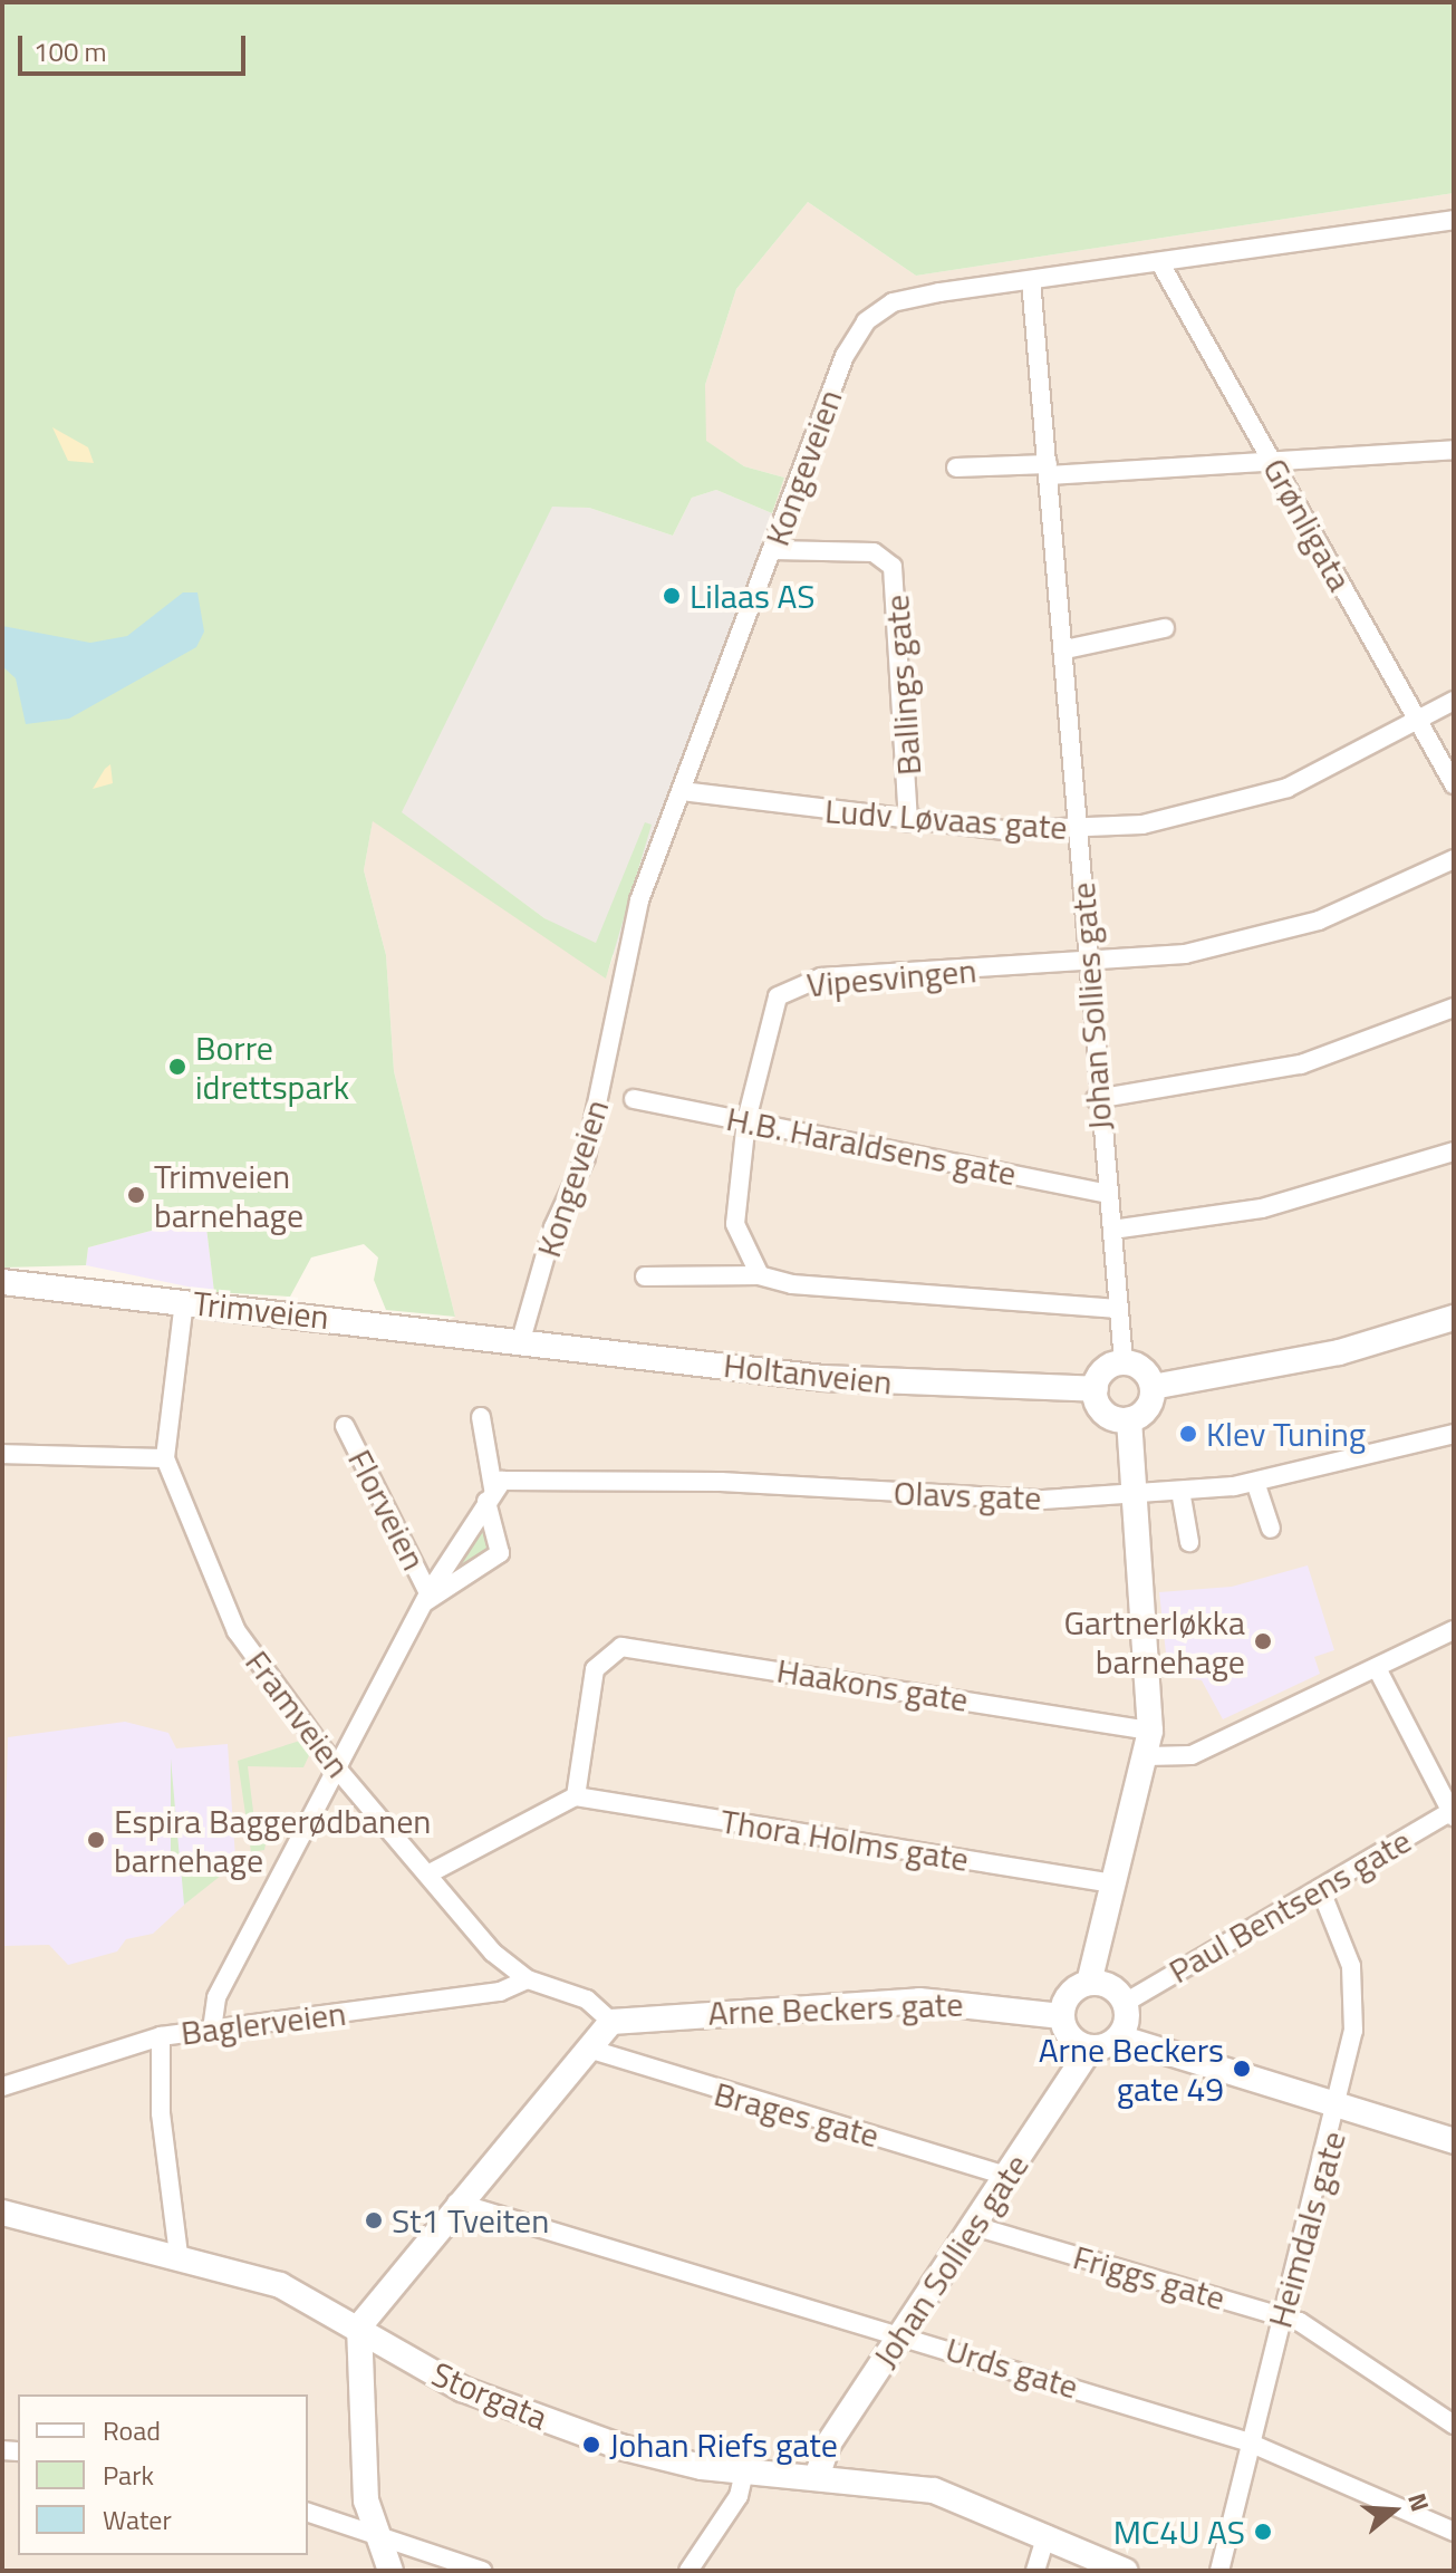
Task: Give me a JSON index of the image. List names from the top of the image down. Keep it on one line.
{"streets":{"main road":["Johan Sollies gate","Trimveien","Holtanveien","Arne Beckers gate","Storgata"],"street":["Kongeveien","Grønligata","Ballings gate","Ludv Løvaas gate","Vipesvingen","H.B. Haraldsens gate","Olavs gate","Florveien","Haakons gate","Framveien","Thora Holms gate","Paul Bentsens gate","Baglerveien","Brages gate","Heimdals gate","Friggs gate","Urds gate"]},"crossings":[["Kongeveien","Grønligata"],["Kongeveien","Ballings gate"],["Kongeveien","Ludv Løvaas gate"],["Kongeveien","Johan Sollies gate"],["Kongeveien","Trimveien"],["Kongeveien","Holtanveien"],["Grønligata","Ludv Løvaas gate"],["Ballings gate","Ludv Løvaas gate"],["Ludv Løvaas gate","Johan Sollies gate"],["Vipesvingen","Johan Sollies gate"],["Vipesvingen","H.B. Haraldsens gate"],["Johan Sollies gate","H.B. Haraldsens gate"],["Johan Sollies gate","Holtanveien"],["Johan Sollies gate","Paul Bentsens gate"],["Johan Sollies gate","Arne Beckers gate"],["Johan Sollies gate","Brages gate"],["Johan Sollies gate","Friggs gate"],["Johan Sollies gate","Urds gate"],["Johan Sollies gate","Storgata"],["Trimveien","Holtanveien"],["Trimveien","Framveien"],["Haakons gate","Thora Holms gate"],["Framveien","Arne Beckers gate"],["Framveien","Baglerveien"],["Paul Bentsens gate","Arne Beckers gate"],["Paul Bentsens gate","Heimdals gate"],["Heimdals gate","Friggs gate"],["Heimdals gate","Urds gate"]],"places":["Lilaas AS","Borre idrettspark","Trimveien barnehage","Klev Tuning","Gartnerløkka barnehage","Espira Baggerødbanen barnehage","Arne Beckers gate 49","St1 Tveiten","Johan Riefs gate","MC4U AS"],"legend":["Road","Park","Water"],"scale_bar":"100 m","north":"right"}
